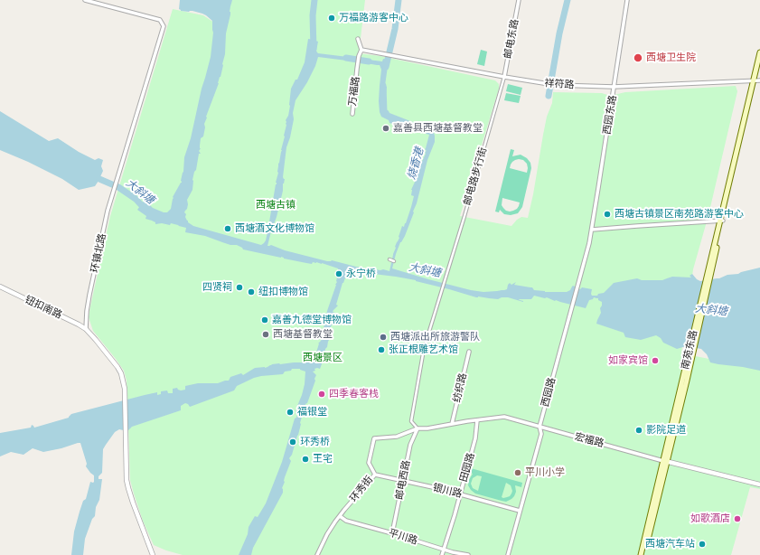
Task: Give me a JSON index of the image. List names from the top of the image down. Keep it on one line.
{"streets":{"main road":["南苑东路"],"street":["邮电东路","祥符路","万福路","西园东路","邮电路步行街","环镇北路","钮扣南路","纺织路","西园路","宏福路","田园路","邮电西路","环秀街","银川路","平川路"]},"crossings":[["邮电东路","祥符路"],["邮电东路","邮电路步行街"],["祥符路","万福路"],["祥符路","西园东路"],["祥符路","邮电路步行街"],["祥符路","南苑东路"],["西园东路","西园路"],["邮电路步行街","宏福路"],["邮电路步行街","邮电西路"],["邮电路步行街","环秀街"],["环镇北路","钮扣南路"],["南苑东路","宏福路"],["纺织路","宏福路"],["西园路","宏福路"],["西园路","银川路"],["宏福路","田园路"],["宏福路","邮电西路"],["宏福路","环秀街"],["田园路","银川路"],["田园路","平川路"],["邮电西路","环秀街"],["邮电西路","银川路"],["邮电西路","平川路"],["环秀街","银川路"],["环秀街","平川路"]],"water":["烧香港","大斜塘"],"parks":["西塘古镇","西塘景区"],"places":["万福路游客中心","西塘卫生院","嘉善县西塘基督教堂","西塘古镇景区南苑路游客中心","西塘酒文化博物馆","永宁桥","四贤祠","纽扣博物馆","嘉善九德堂博物馆","西塘基督教堂","西塘派出所旅游警队","张正根雕艺术馆","如家宾馆","四季春客栈","福银堂","影院足道","环秀桥","王宅","平川小学","如歌酒店","西塘汽车站"]}
